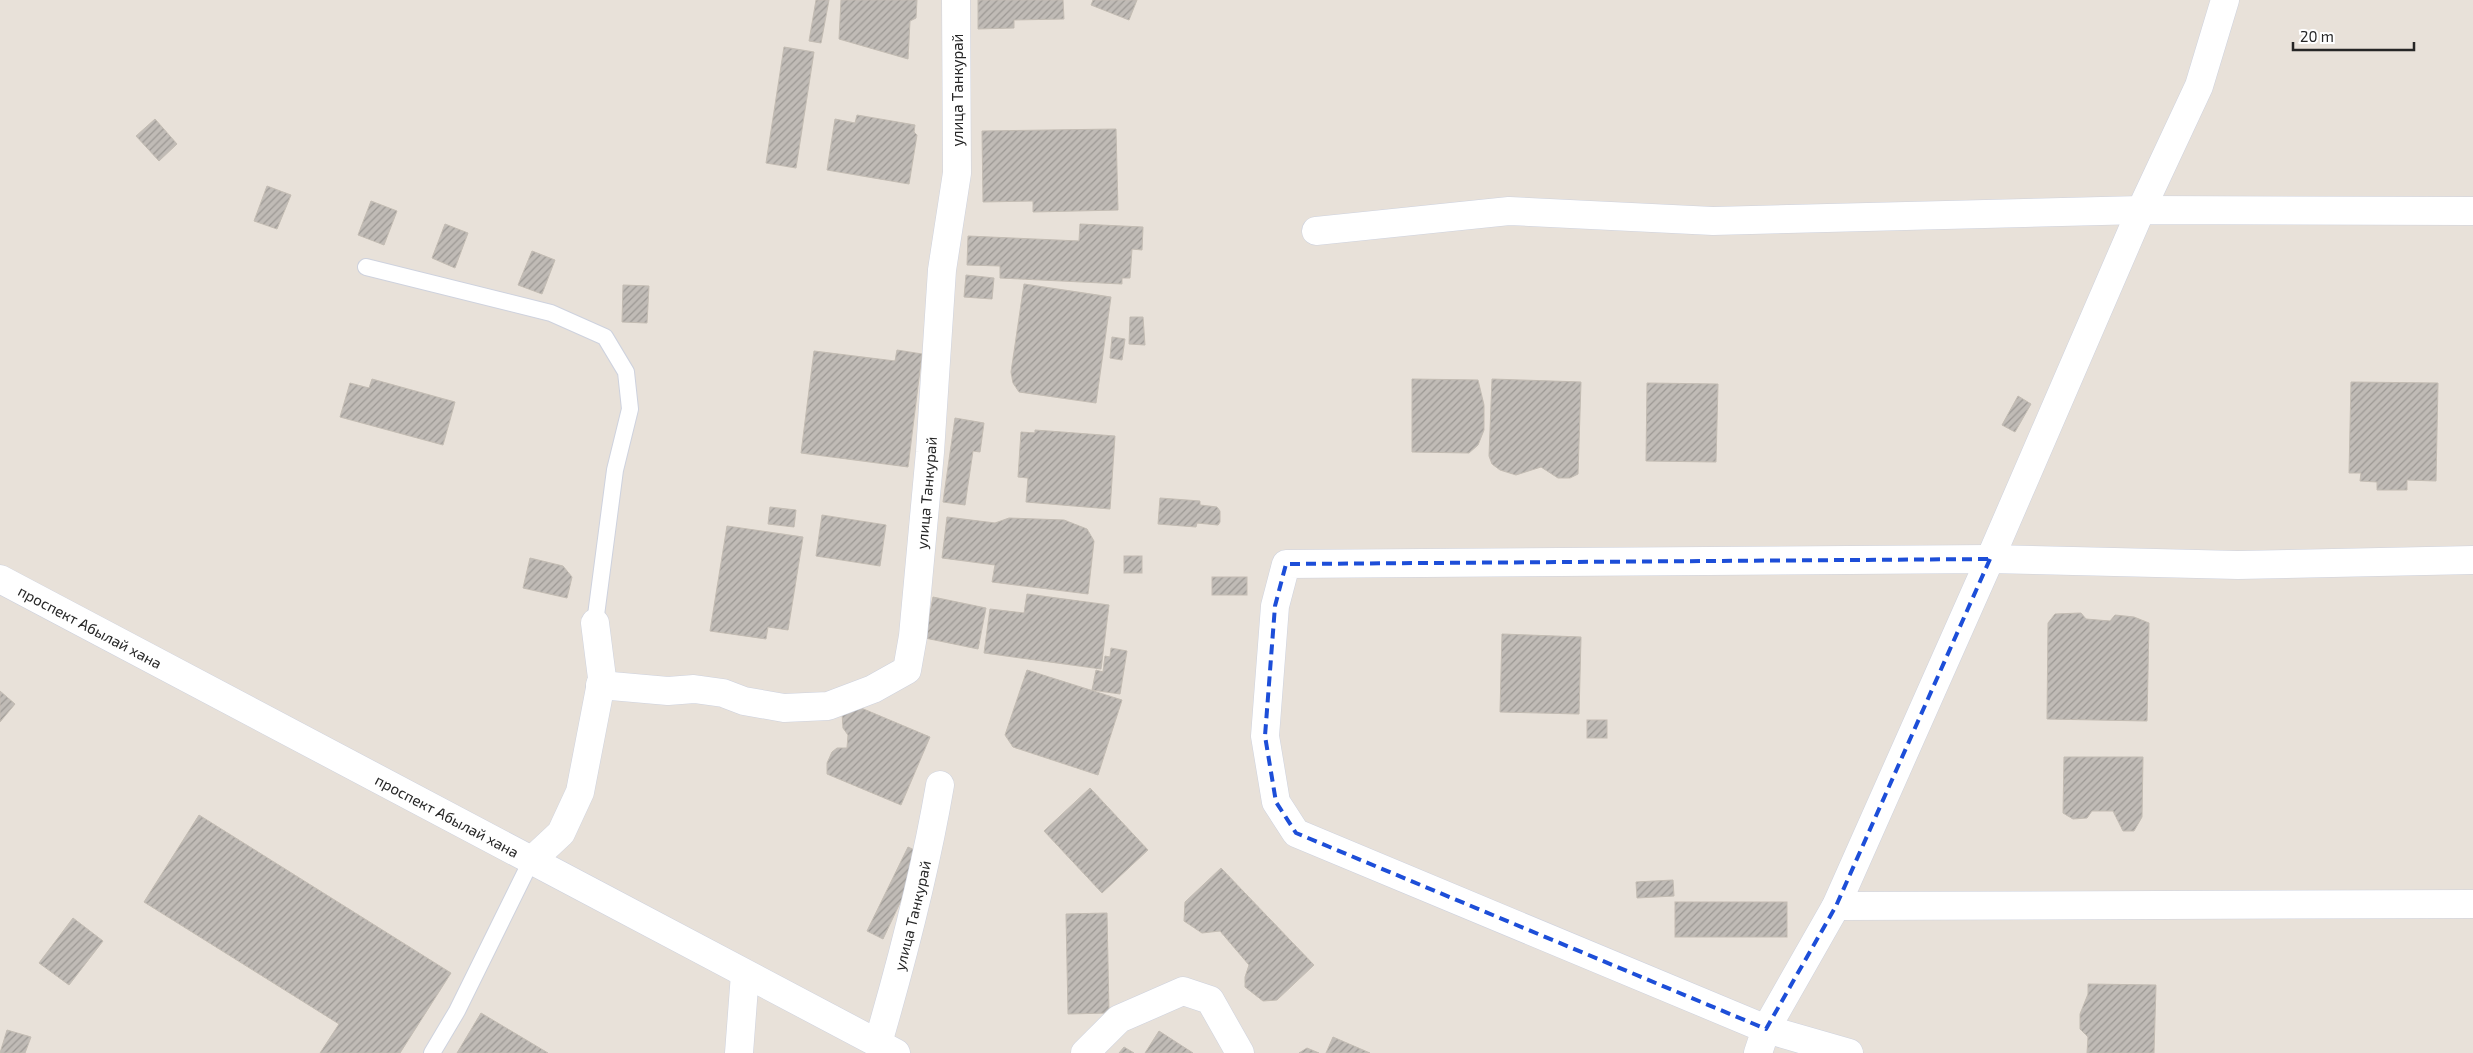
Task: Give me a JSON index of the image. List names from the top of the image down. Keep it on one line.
{"streets":{"street":["улица Танкурай","проспект Абылай хана"]},"crossings":[["улица Танкурай","проспект Абылай хана"]],"scale_bar":"20 m"}
